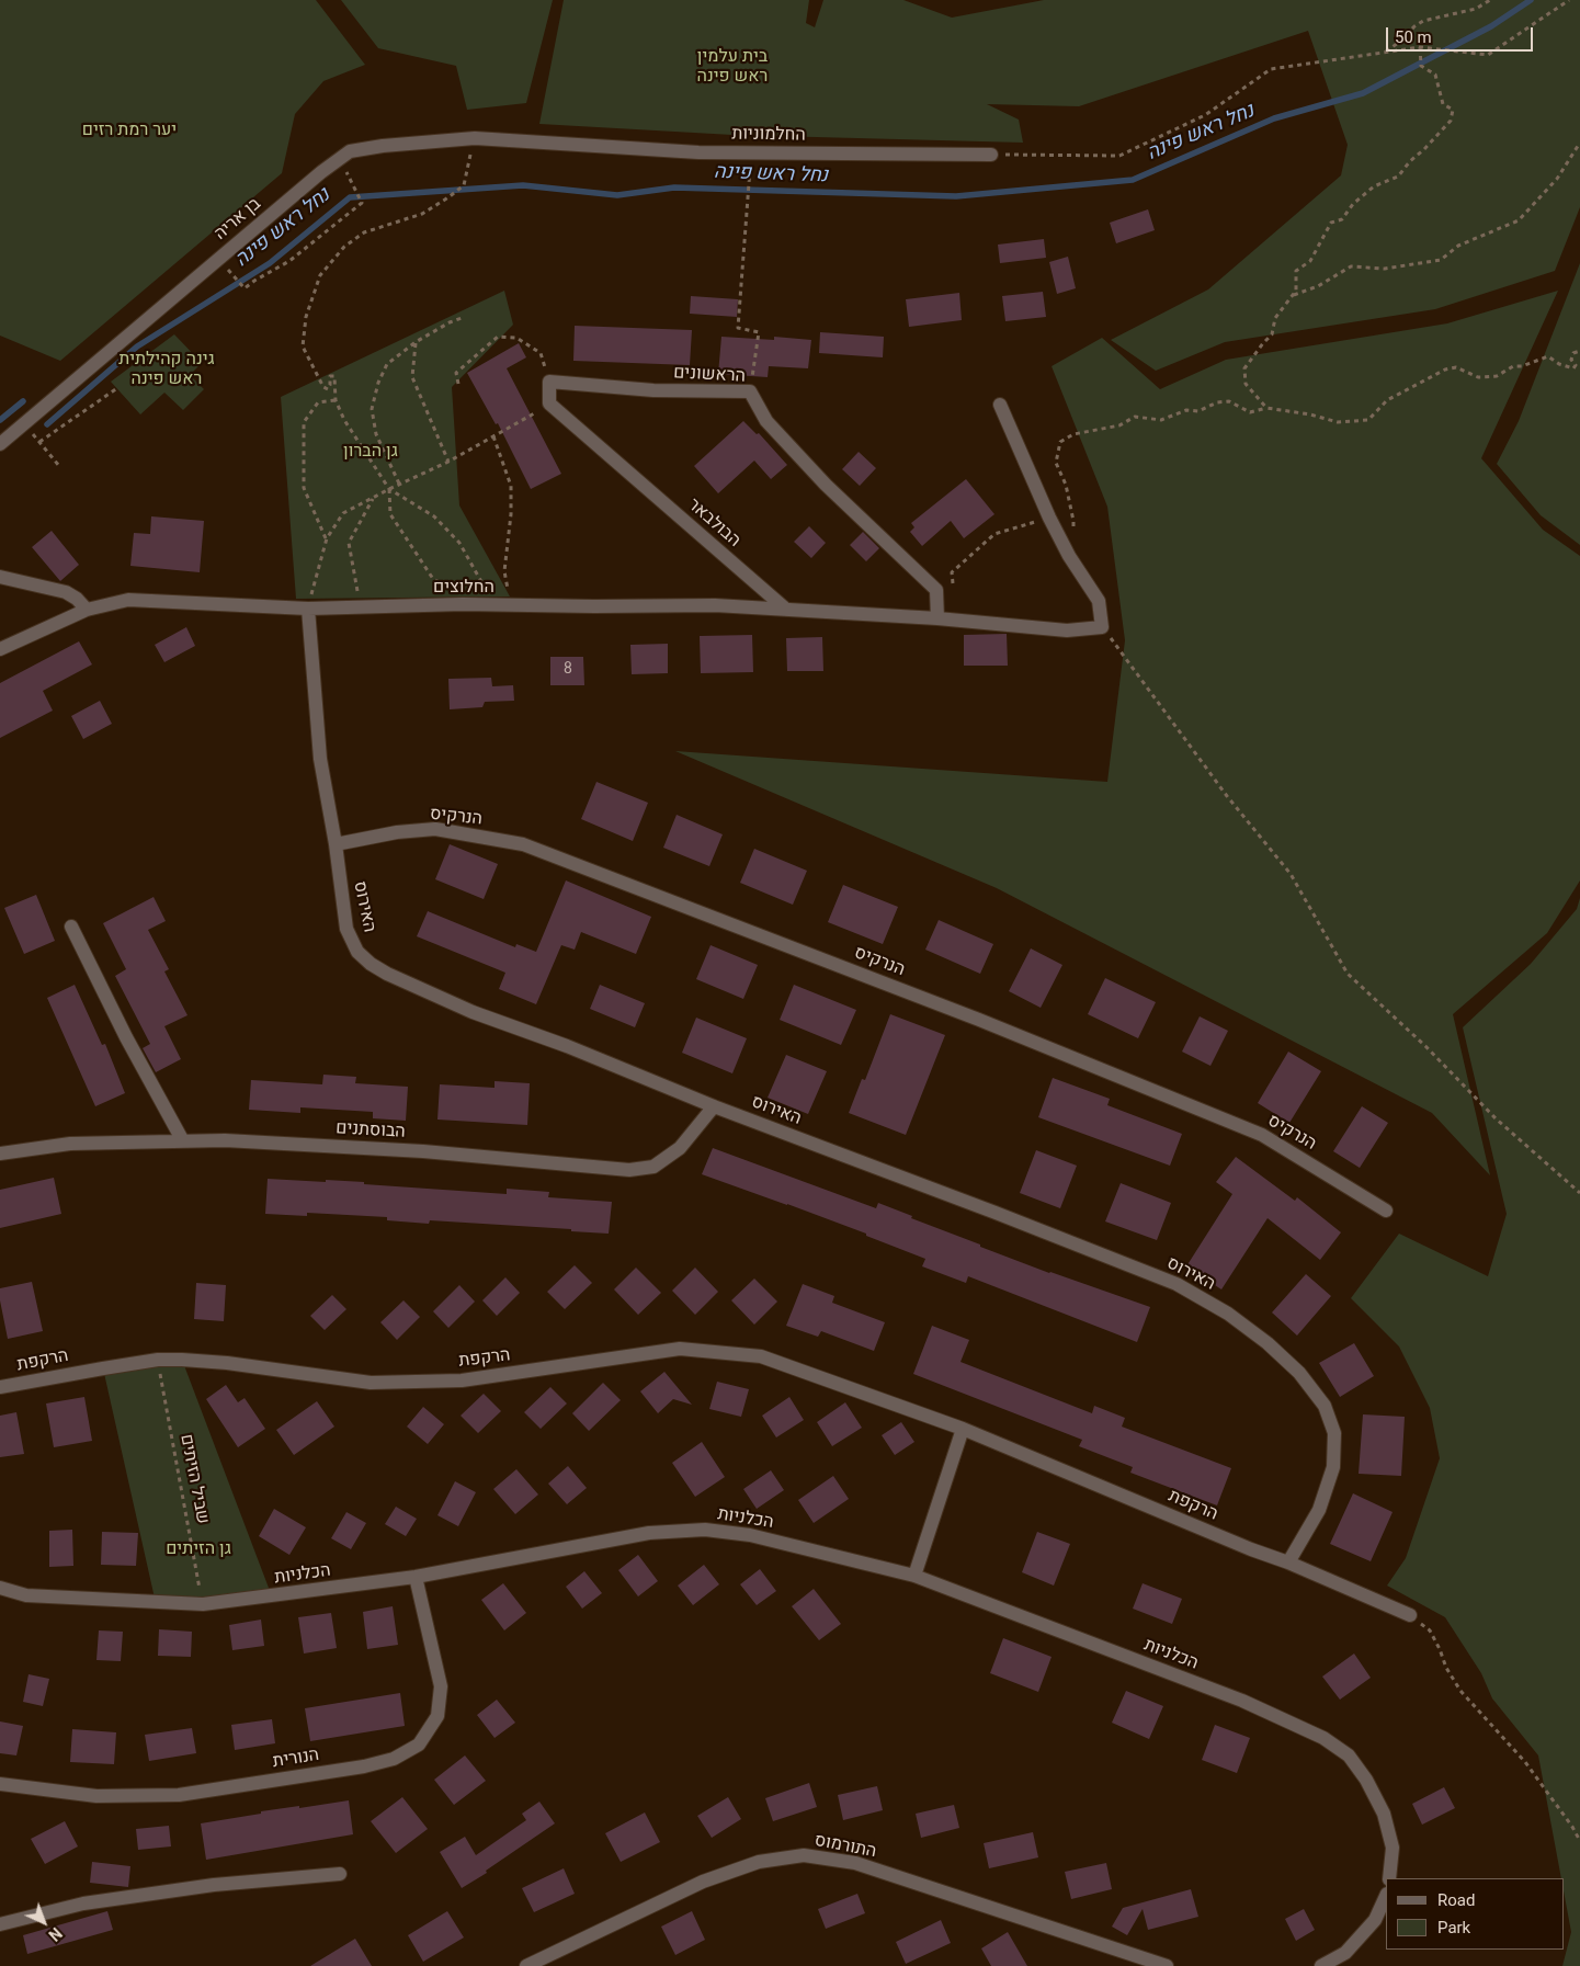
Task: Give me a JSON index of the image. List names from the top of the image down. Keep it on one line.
{"streets":{"street":["החלמוניות","בן אריה","הראשונים","הבולבאר","החלוצים","הנרקיס","האירוס","הבוסתנים","הרקפת","הכלניות","הנורית","התורמוס"],"path":["שביל הזיתים"]},"crossings":[["החלמוניות","בן אריה"],["הראשונים","החלוצים"],["הבולבאר","החלוצים"],["החלוצים","האירוס"],["הנרקיס","האירוס"],["האירוס","הבוסתנים"],["האירוס","הרקפת"],["הרקפת","שביל הזיתים"],["שביל הזיתים","הכלניות"],["הכלניות","הנורית"]],"water":["נחל ראש פינה"],"parks":["בית עלמין ראש פינה","יער רמת רזים","גינה קהילתית ראש פינה","גן הברון","גן הזיתים"],"house_numbers":["8"],"legend":["Road","Park"],"scale_bar":"50 m","north":"bottom right"}
